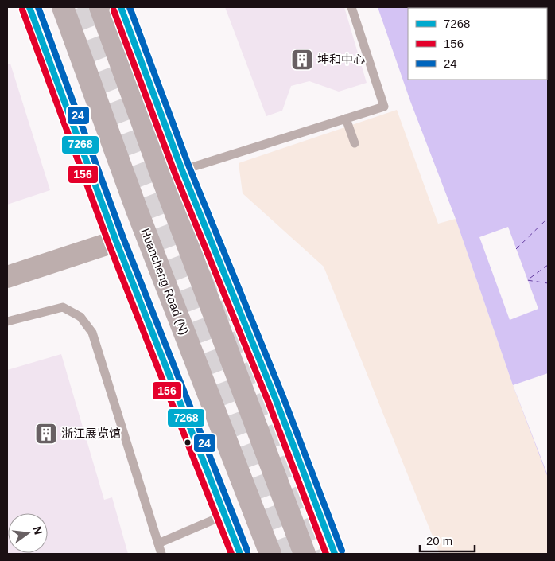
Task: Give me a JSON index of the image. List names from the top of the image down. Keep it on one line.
{"streets":{"main road":["Huancheng Road (N)"]},"places":{"building":["坤和中心","浙江展览馆"]},"lines":["transit line 7268","transit line 24","transit line 156"],"legend":["7268","156","24"],"scale_bar":"20 m","north":"right"}
